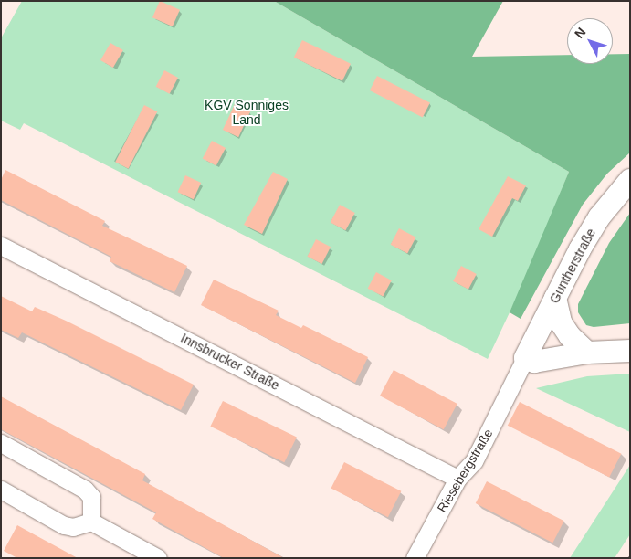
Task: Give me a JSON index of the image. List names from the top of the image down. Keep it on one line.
{"streets":{"street":["Guntherstraße","Innsbrucker Straße","Riesebergstraße"]},"crossings":[["Guntherstraße","Riesebergstraße"],["Innsbrucker Straße","Riesebergstraße"]],"parks":["KGV Sonniges Land"],"north":"top left"}
